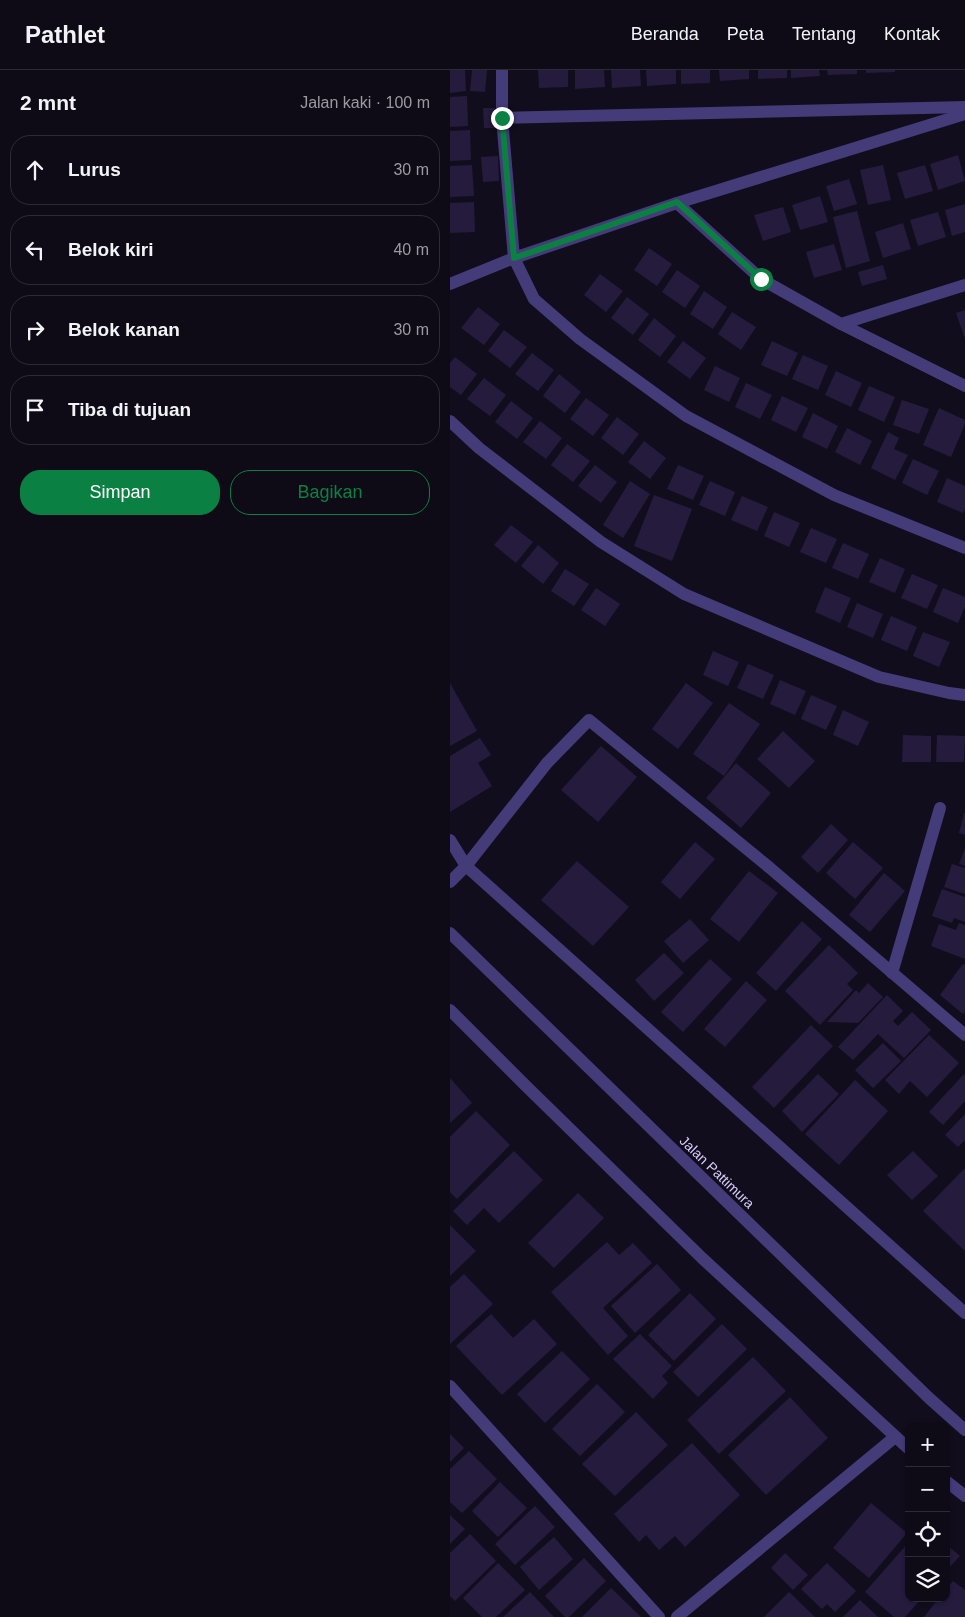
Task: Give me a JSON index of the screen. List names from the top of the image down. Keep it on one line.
{"streets":{"street":["Jalan Pattimura"]},"page":{"header":"Pathlet","nav":["Beranda","Peta","Tentang","Kontak"],"heading":["2 mnt","Jalan kaki · 100 m"],"list":[["Lurus","30 m"],["Belok kiri","40 m"],["Belok kanan","30 m"],"Tiba di tujuan"],"buttons":["Simpan","Bagikan"],"map_buttons":["+","−"]}}
